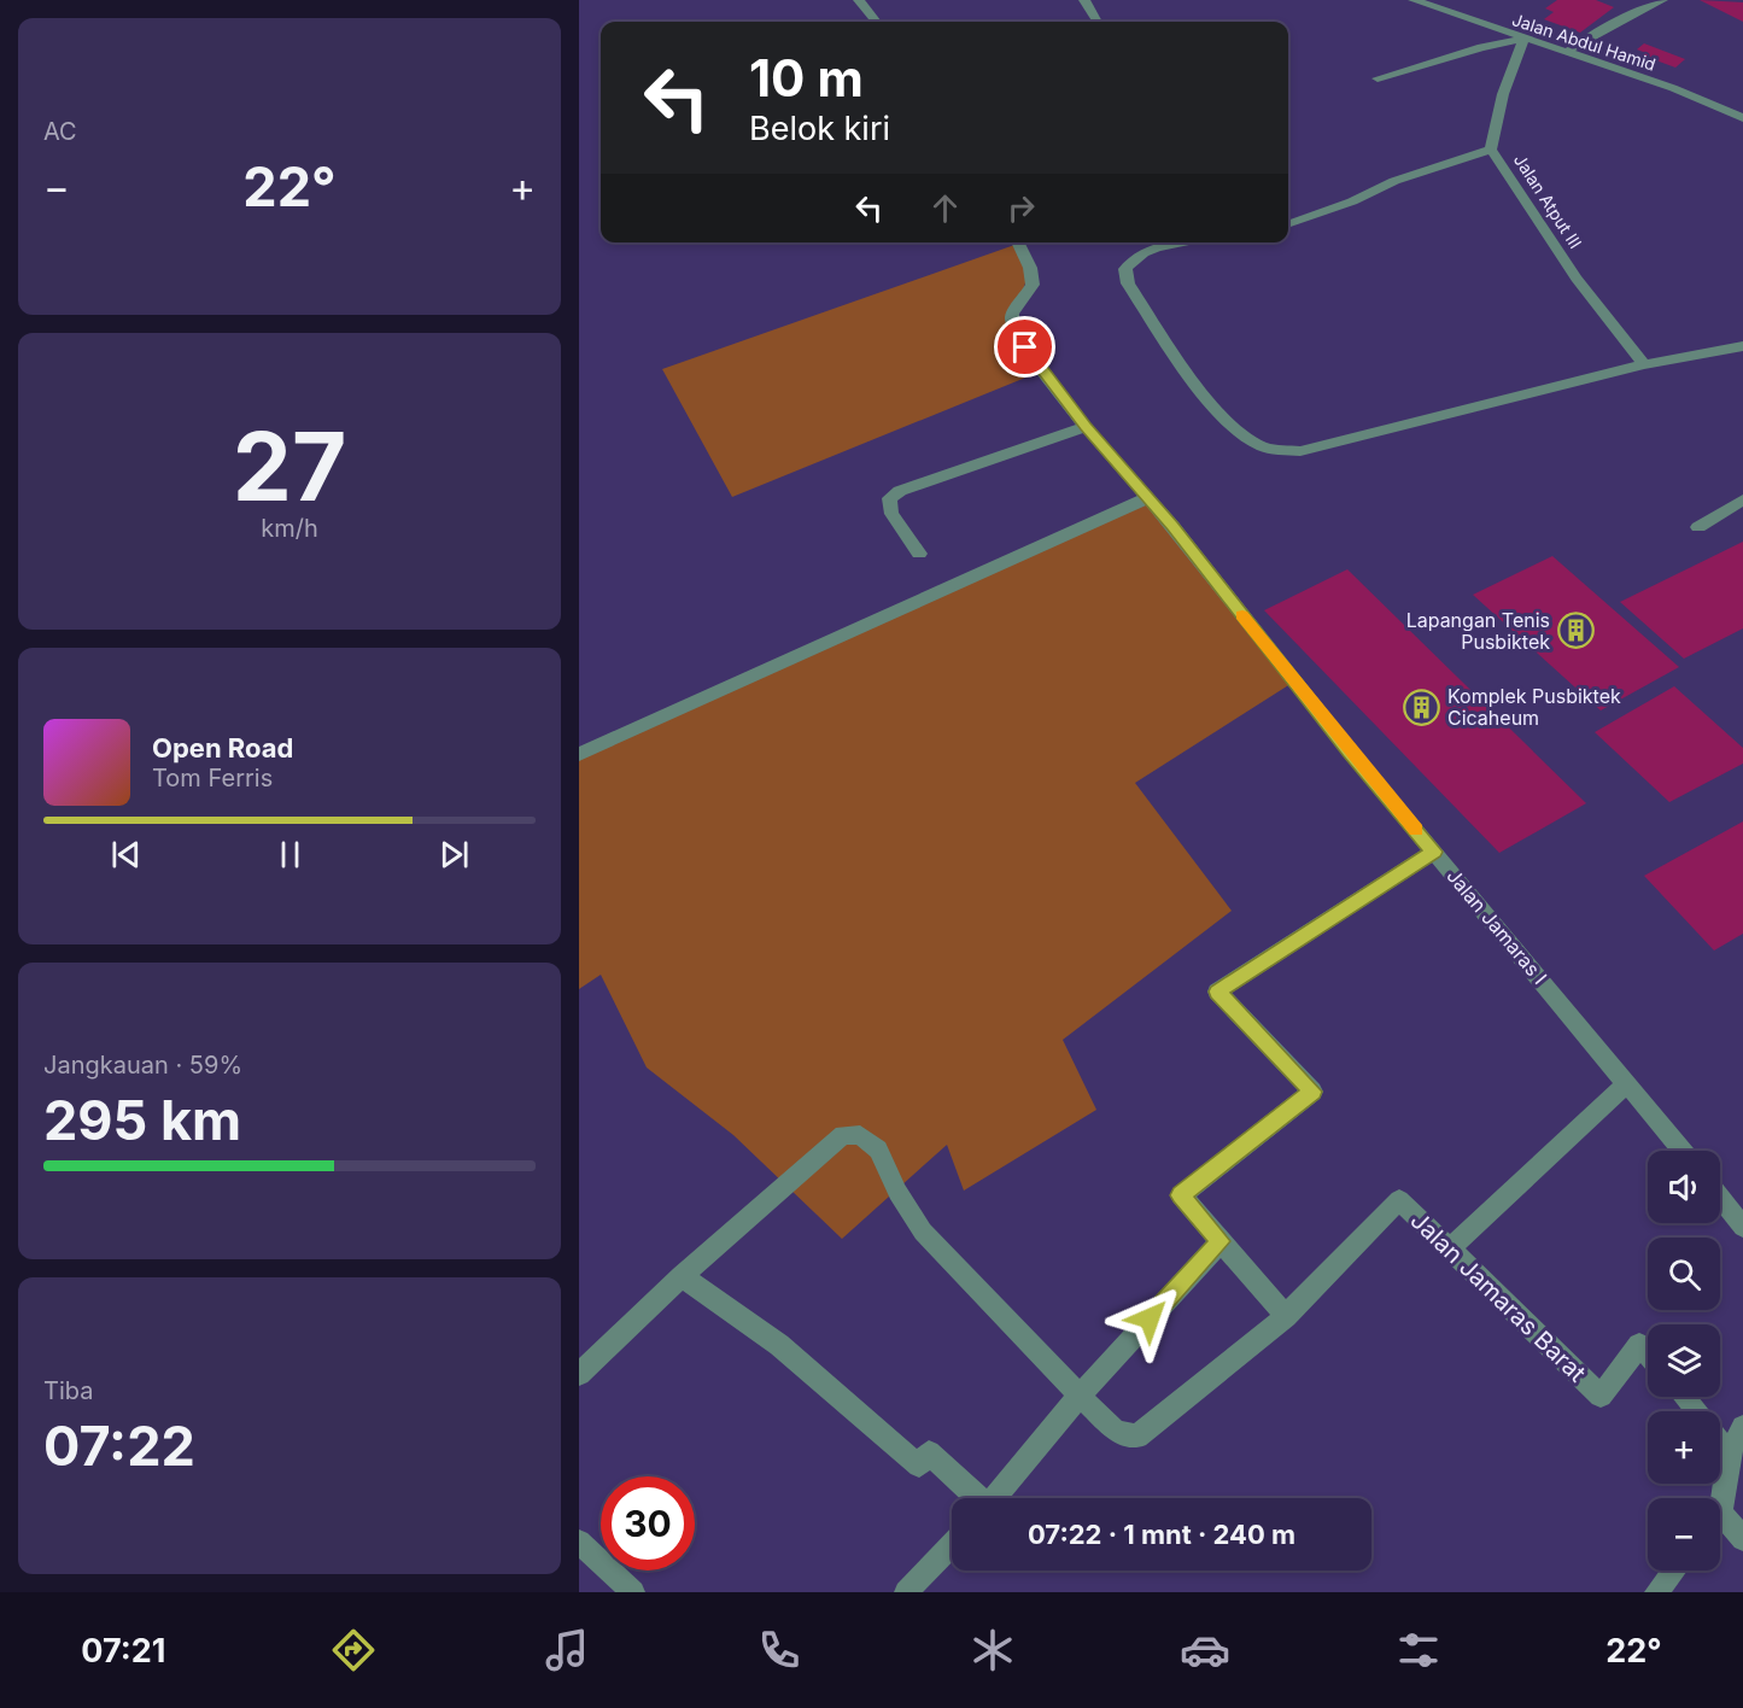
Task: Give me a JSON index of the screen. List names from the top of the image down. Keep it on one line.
{"streets":{"street":["Jalan Abdul Hamid","Jalan Atput III","Jalan Jamaras I","Jalan Jamaras Barat"]},"crossings":[["Jalan Abdul Hamid","Jalan Atput III"]],"places":{"building":["Lapangan Tenis Pusbiktek","Komplek Pusbiktek Cicaheum"]},"page":{"tile":["AC",["27","km/h"],["Jangkauan · 59%","295 km"],["Tiba","07:22"]],"turn":["10 m","Belok kiri"],"heat":["−","22°","+"],"song":["Open Road","Tom Ferris"],"map_buttons":["+","−"],"limit":"30","trip":"07:22 · 1 mnt · 240 m","tabs":["07:21","22°"]}}
